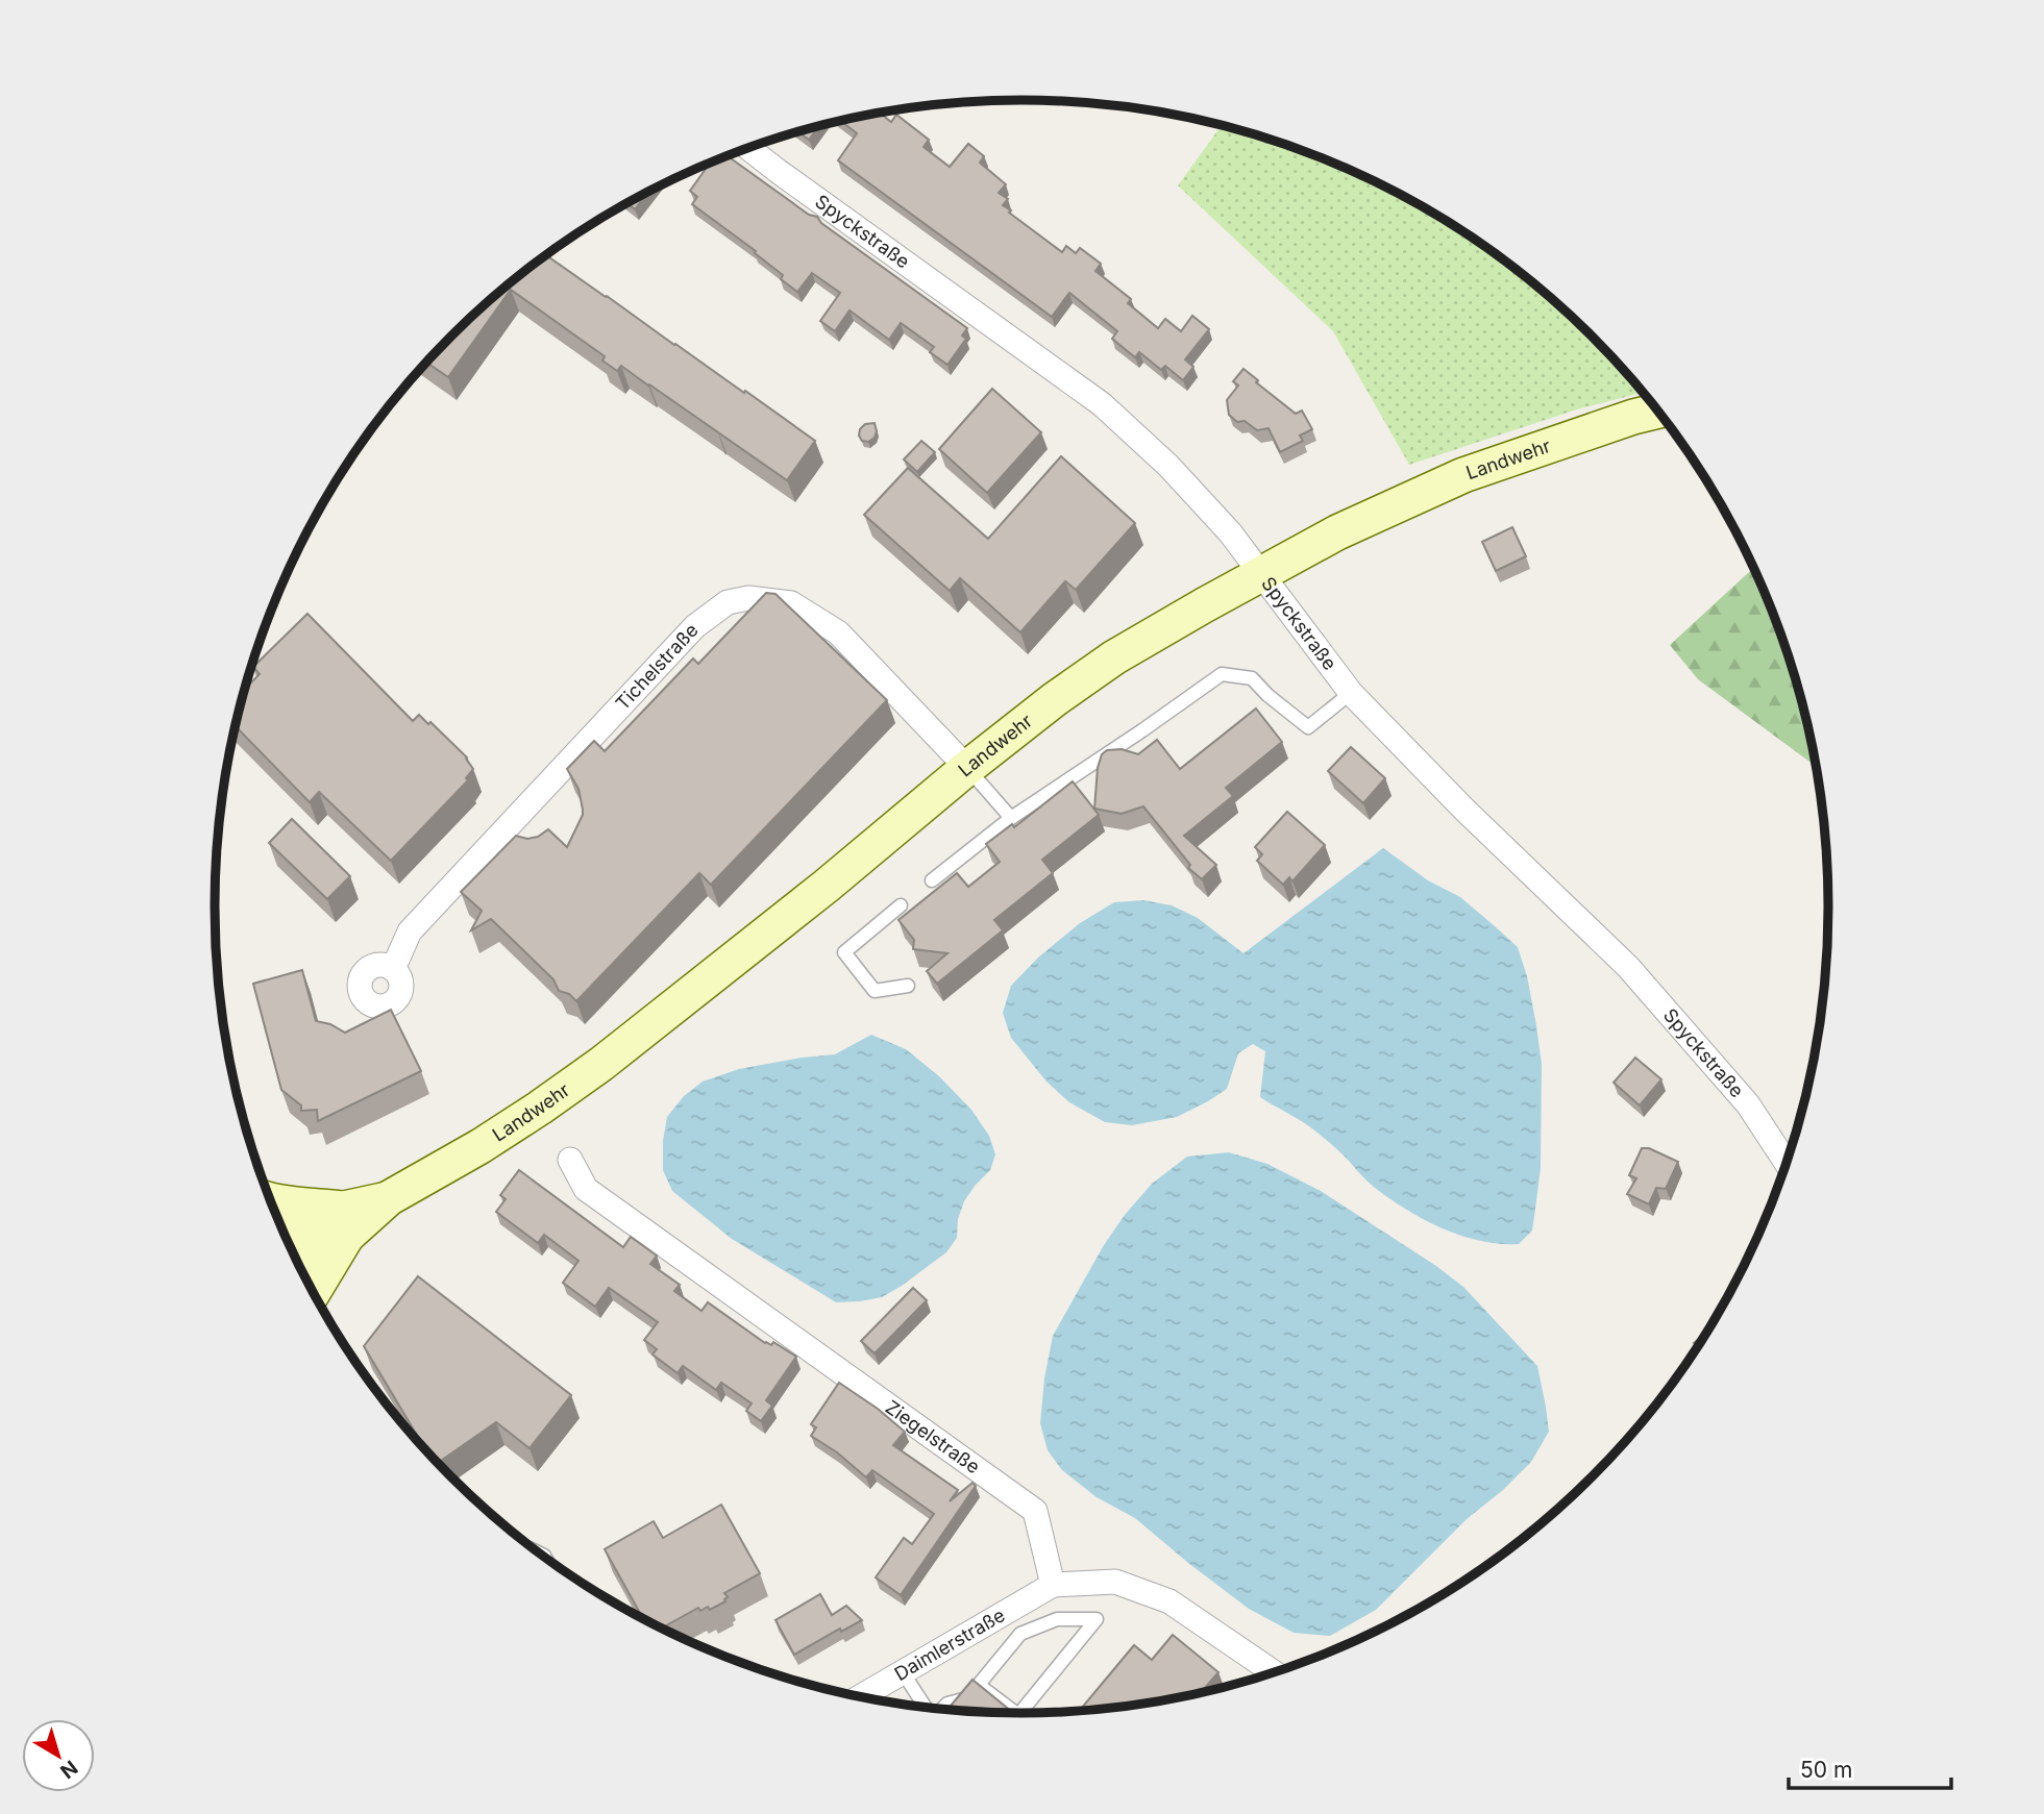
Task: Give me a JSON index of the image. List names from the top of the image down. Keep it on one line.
{"streets":{"main road":["Landwehr"],"street":["Spyckstraße","Tichelstraße","Ziegelstraße","Daimlerstraße"]},"crossings":[["Spyckstraße","Landwehr"],["Landwehr","Tichelstraße"],["Ziegelstraße","Daimlerstraße"]],"scale_bar":"50 m","north":"bottom right"}
